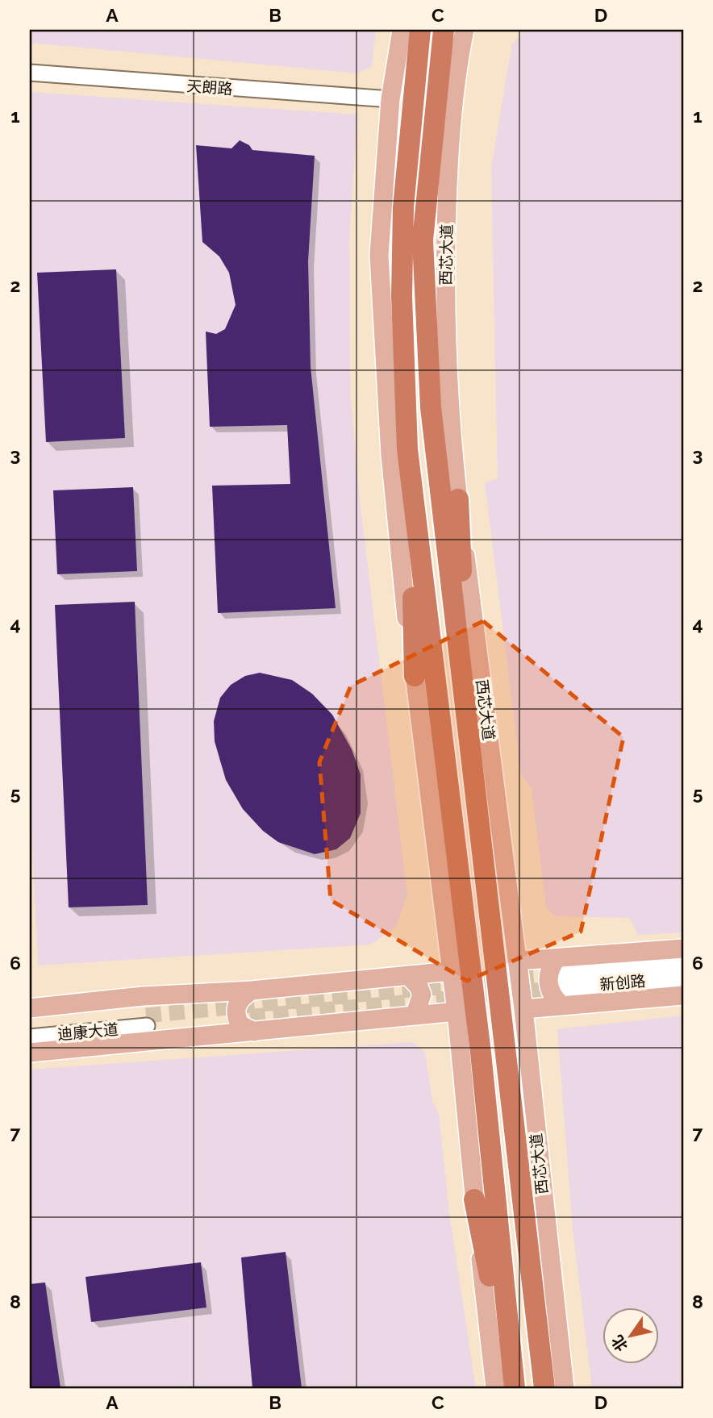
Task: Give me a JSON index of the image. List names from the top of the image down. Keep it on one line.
{"streets":{"highway":["西芯大道"],"street":["天朗路","新创路","迪康大道"]},"north":"bottom left","grid":{"columns":["A","B","C","D"],"rows":["1","2","3","4","5","6","7","8"]}}
